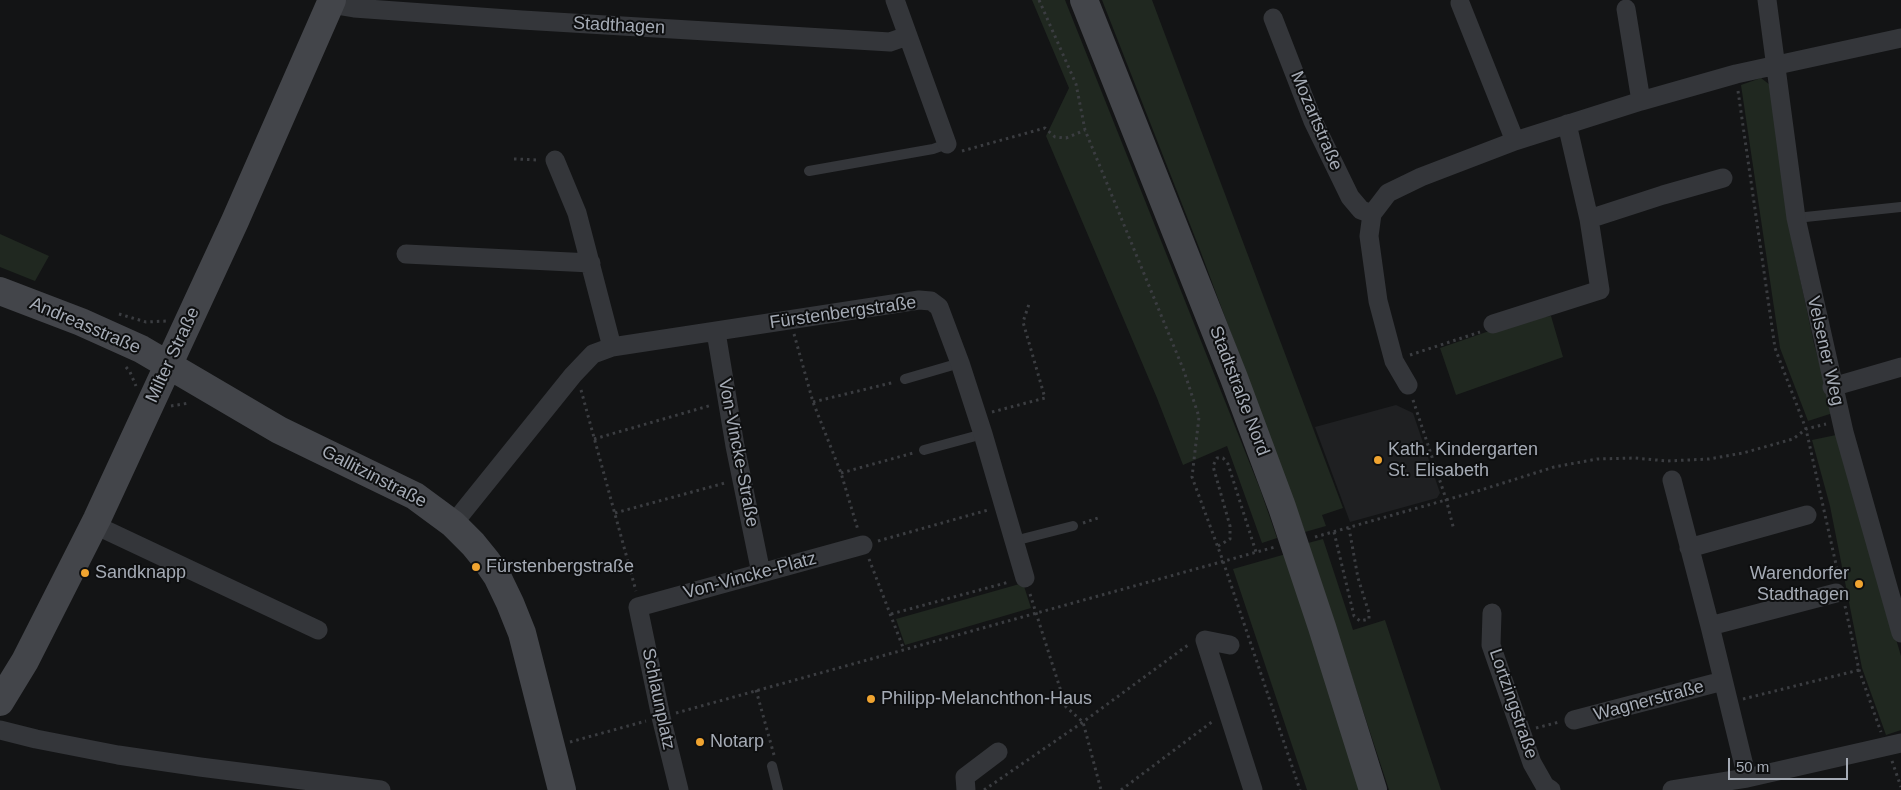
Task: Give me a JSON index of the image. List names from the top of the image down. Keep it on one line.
{"streets":{"street":["Stadthagen","Mozartstraße","Fürstenbergstraße","Andreasstraße","Velsener Weg","Milter Straße","Stadtstraße Nord","Von-Vincke-Straße","Gallitzinstraße","Von-Vincke-Platz","Schlaunplatz","Wagnerstraße","Lortzingstraße"]},"crossings":[["Stadthagen","Milter Straße"],["Fürstenbergstraße","Von-Vincke-Straße"],["Fürstenbergstraße","Gallitzinstraße"],["Andreasstraße","Milter Straße"],["Andreasstraße","Gallitzinstraße"],["Milter Straße","Gallitzinstraße"],["Von-Vincke-Straße","Von-Vincke-Platz"],["Von-Vincke-Platz","Schlaunplatz"]],"places":["Kath. Kindergarten St. Elisabeth","Fürstenbergstraße","Sandknapp","Warendorfer Stadthagen","Philipp-Melanchthon-Haus","Notarp"],"scale_bar":"50 m"}
